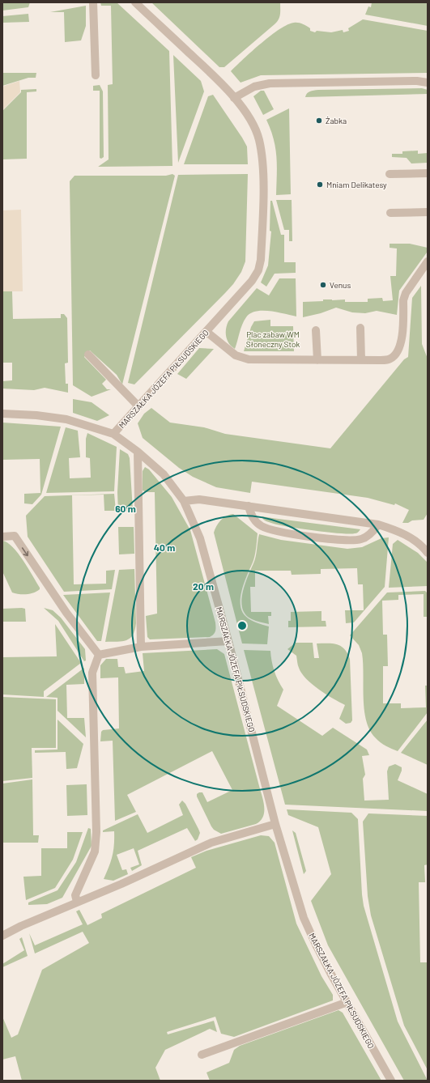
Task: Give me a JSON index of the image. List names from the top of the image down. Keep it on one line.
{"streets":{"street":["MARSZAŁKA JÓZEFA PIŁSUDSKIEGO"]},"parks":["Plac zabaw WM Słoneczny Stok"],"places":["Żabka","Mniam Delikatesy","Venus"],"rings":["60 m","40 m","20 m"]}
